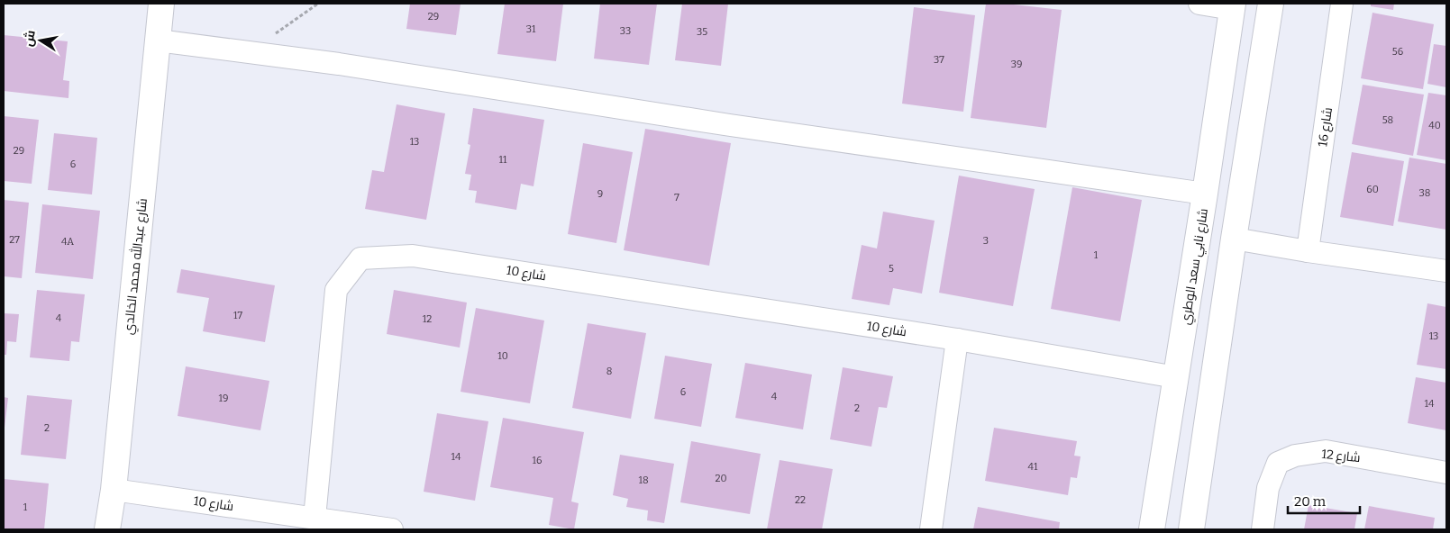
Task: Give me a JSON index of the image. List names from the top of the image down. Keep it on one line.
{"streets":{"street":["شارع 16","شارع عبدالله محمد الخالدي","شارع نابي سعد الوطري","شارع 10","شارع 12"]},"crossings":[["شارع عبدالله محمد الخالدي","شارع 10"],["شارع نابي سعد الوطري","شارع 10"]],"house_numbers":["29","31","33","35","56","37","39","58","40","13","29","11","6","60","38","9","7","27","3","4A","1","5","17","4","12","13","10","8","6","4","19","14","2","2","14","16","41","20","18","22","1"],"scale_bar":"20 m","north":"left"}
